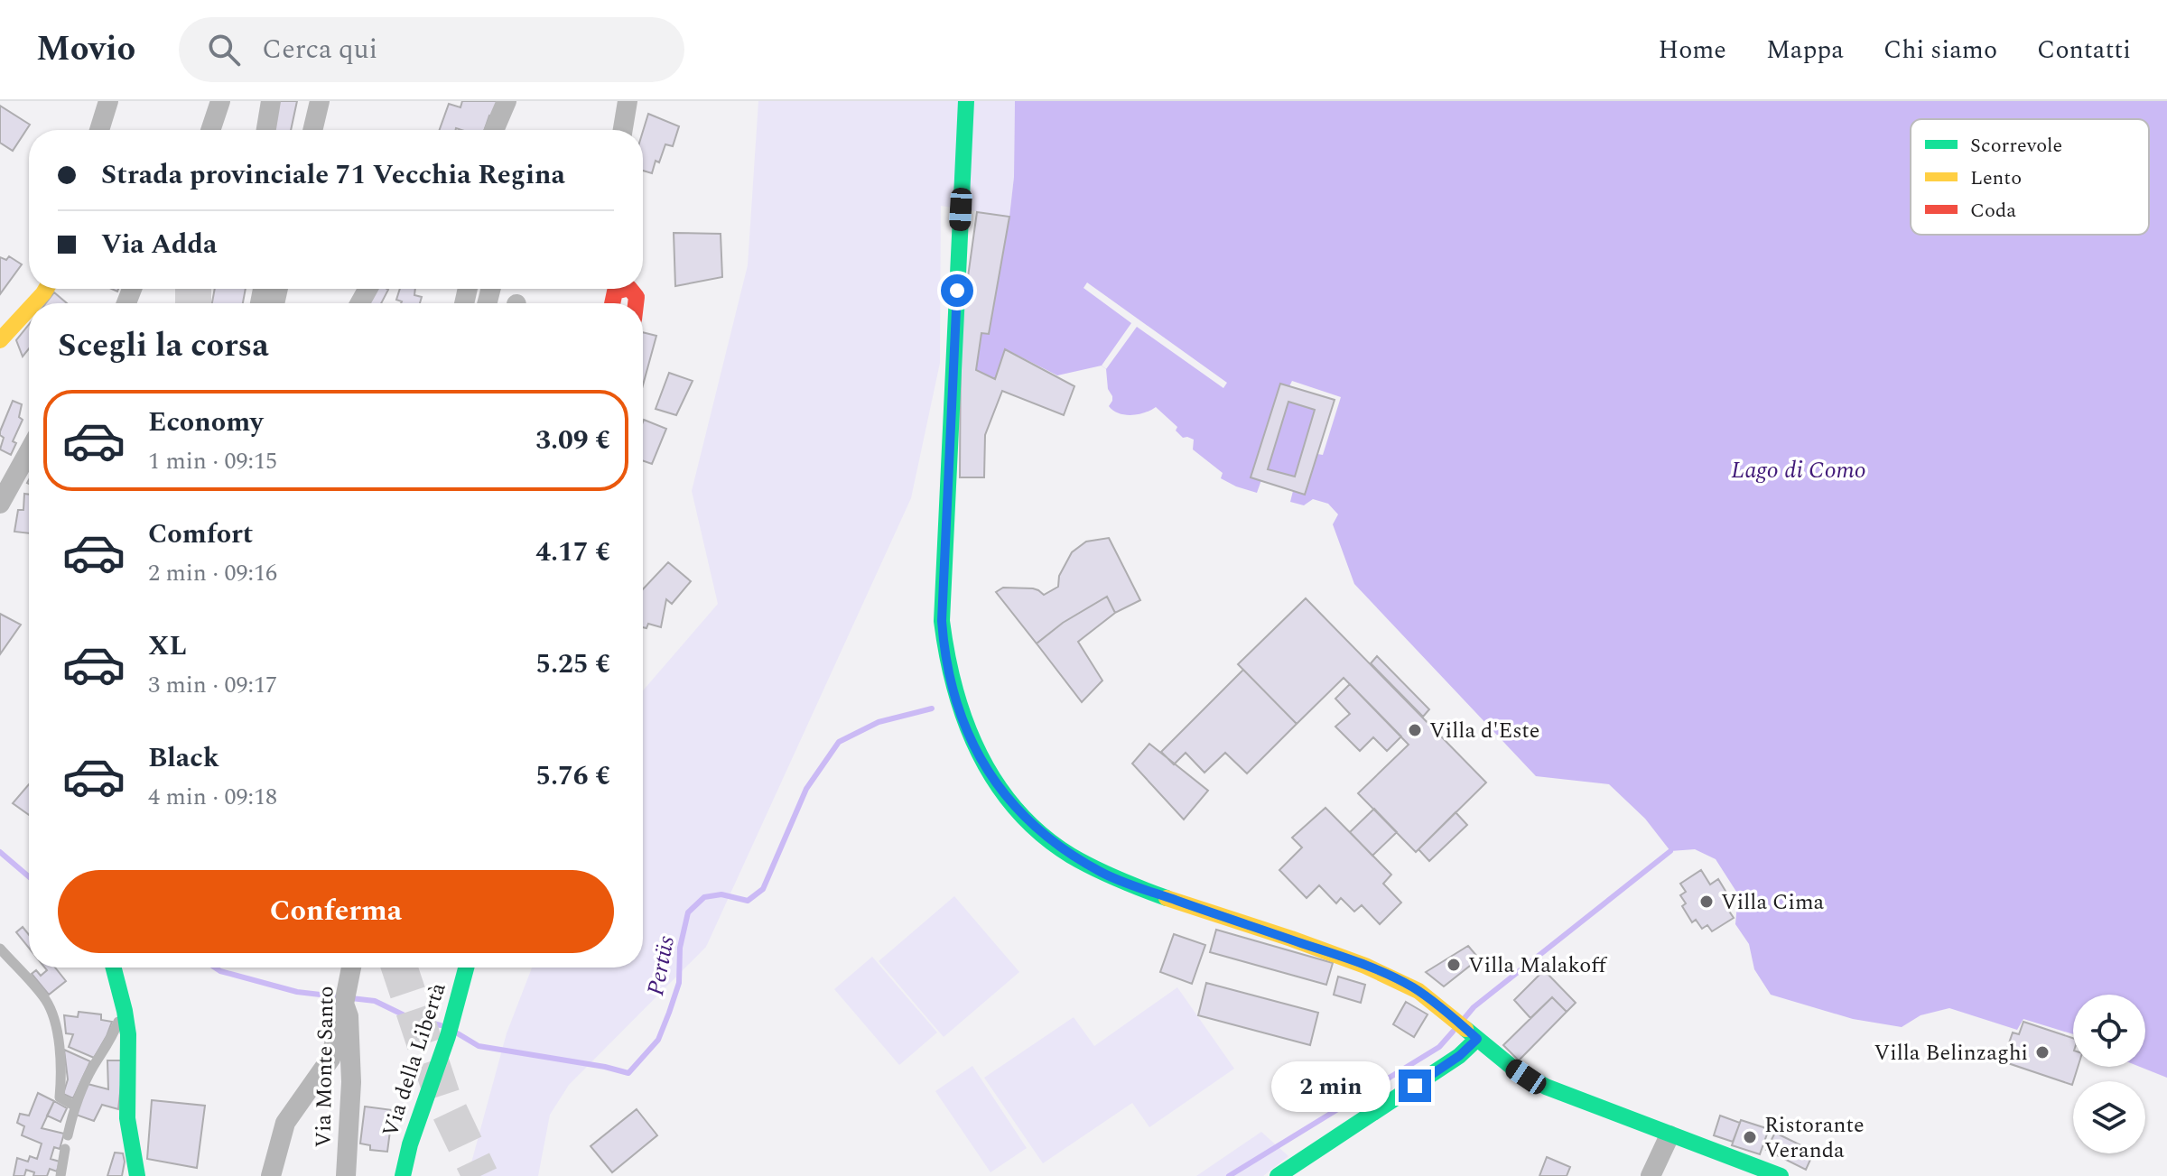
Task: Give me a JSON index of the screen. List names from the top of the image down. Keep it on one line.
{"streets":{"street":["Via della Libertà","Via Monte Santo"]},"water":["Lago di Como","Pertüs"],"places":["Villa d'Este","Villa Cima","Villa Malakoff","Villa Belinzaghi","Ristorante Veranda"],"legend":["Scorrevole","Lento","Coda"],"page":{"header":"Movio","search":"Cerca qui","nav":["Home","Mappa","Chi siamo","Contatti"],"banner":["Strada provinciale 71 Vecchia Regina","Via Adda"],"heading":"Scegli la corsa","list":[{"name":"Economy","note":"1 min · 09:15","value":"3.09 €"},{"name":"Comfort","note":"2 min · 09:16","value":"4.17 €"},{"name":"XL","note":"3 min · 09:17","value":"5.25 €"},{"name":"Black","note":"4 min · 09:18","value":"5.76 €"}],"buttons":"Conferma","bubble":"2 min"}}
